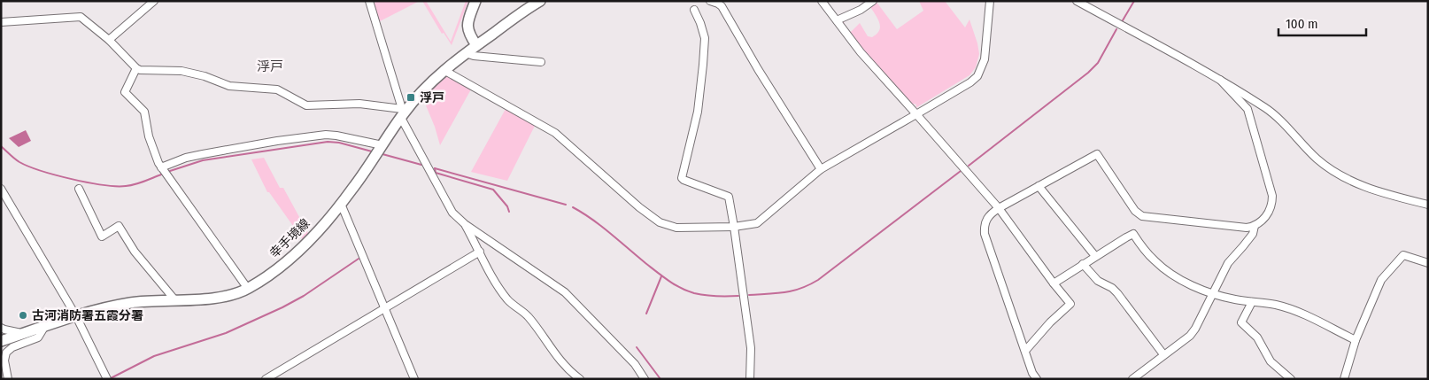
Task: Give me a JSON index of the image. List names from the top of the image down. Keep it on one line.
{"streets":{"main road":["幸手境線"]},"districts":["浮戸"],"places":{"transit":["浮戸"],"other":["古河消防署五霞分署"]},"scale_bar":"100 m"}
